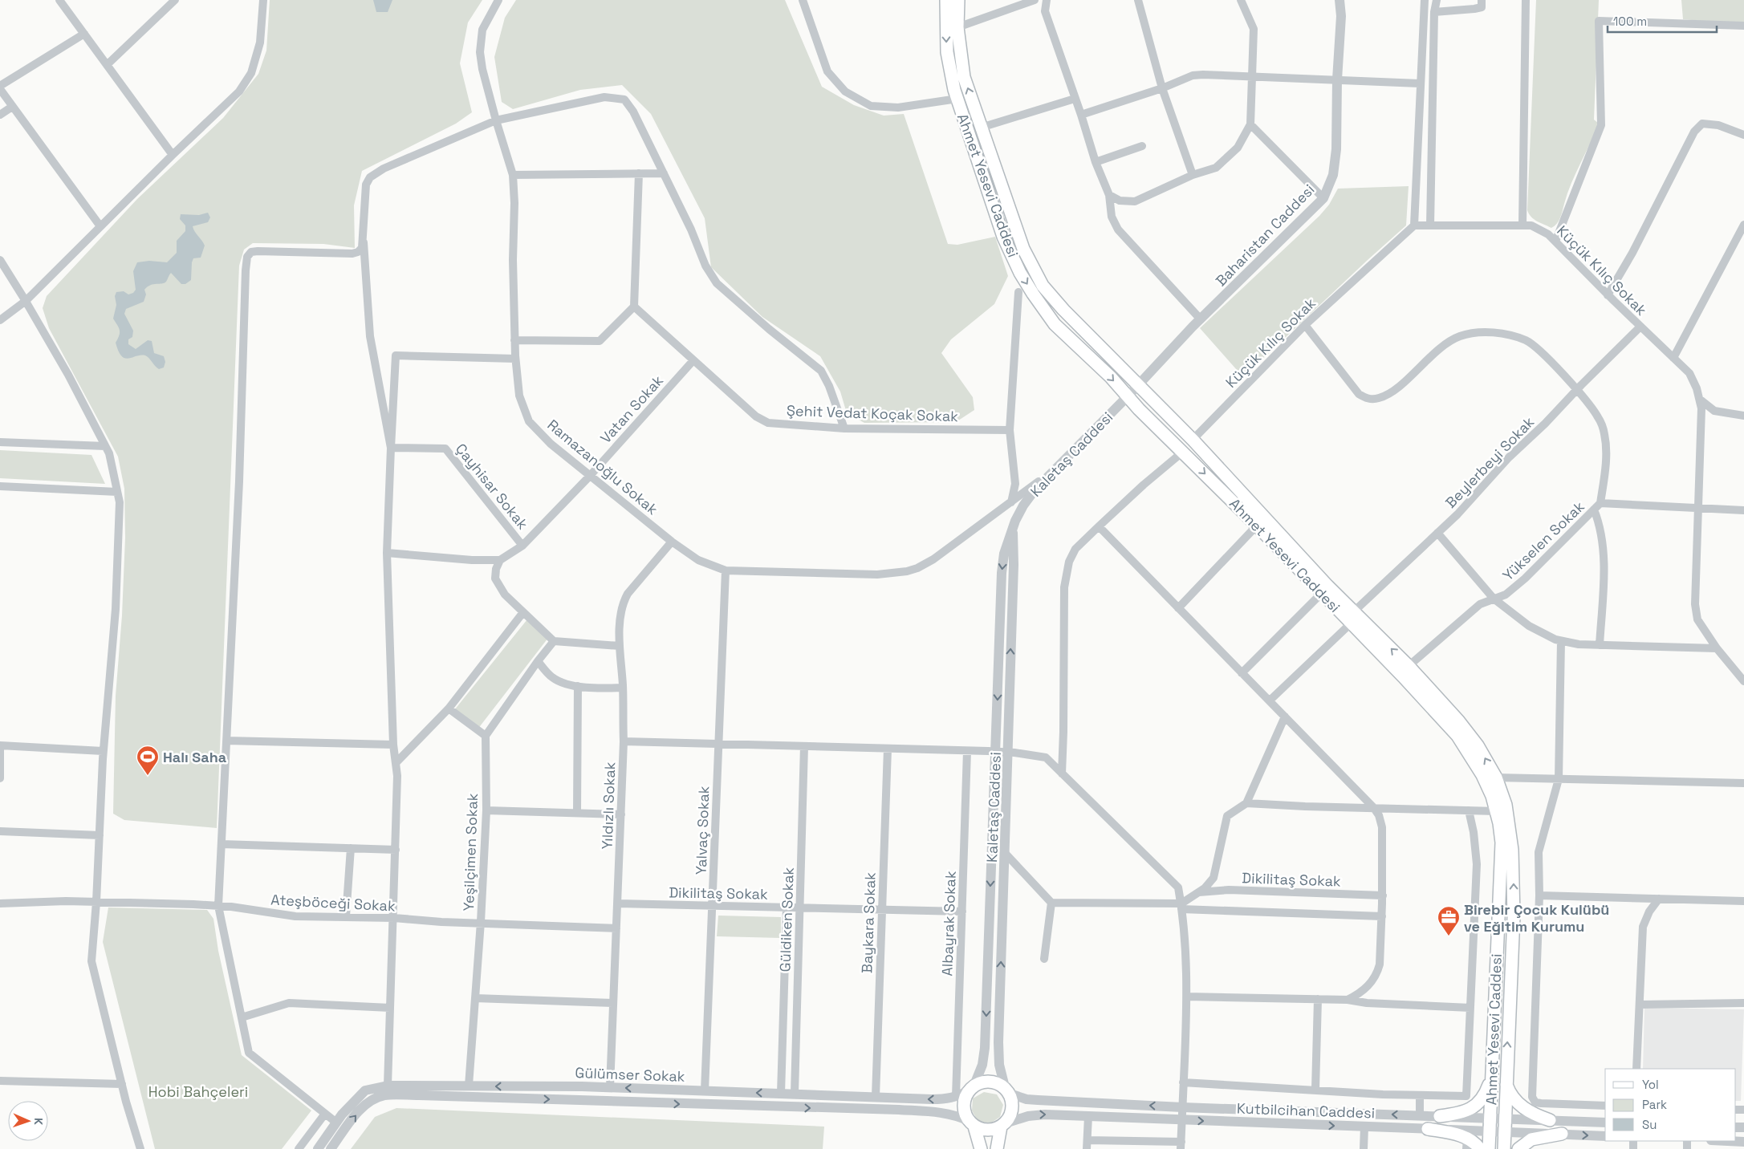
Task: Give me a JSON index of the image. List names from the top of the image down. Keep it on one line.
{"streets":{"main road":["Ahmet Yesevi Caddesi"],"street":["Baharistan Caddesi","Küçük Kılıç Sokak","Vatan Sokak","Şehit Vedat Koçak Sokak","Kaletaş Caddesi","Beylerbeyi Sokak","Ramazanoğlu Sokak","Çayhisar Sokak","Yükselen Sokak","Yıldızlı Sokak","Yalvaç Sokak","Yeşilçimen Sokak","Dikilitaş Sokak","Ateşböceği Sokak","Güldiken Sokak","Baykara Sokak","Albayrak Sokak","Gülümser Sokak","Kutbilcihan Caddesi"]},"crossings":[["Ahmet Yesevi Caddesi","Baharistan Caddesi"],["Ahmet Yesevi Caddesi","Küçük Kılıç Sokak"],["Ahmet Yesevi Caddesi","Kaletaş Caddesi"],["Ahmet Yesevi Caddesi","Beylerbeyi Sokak"],["Ahmet Yesevi Caddesi","Yükselen Sokak"],["Ahmet Yesevi Caddesi","Kutbilcihan Caddesi"],["Baharistan Caddesi","Kaletaş Caddesi"],["Küçük Kılıç Sokak","Beylerbeyi Sokak"],["Küçük Kılıç Sokak","Yükselen Sokak"],["Vatan Sokak","Şehit Vedat Koçak Sokak"],["Vatan Sokak","Ramazanoğlu Sokak"],["Vatan Sokak","Çayhisar Sokak"],["Kaletaş Caddesi","Ramazanoğlu Sokak"],["Kaletaş Caddesi","Gülümser Sokak"],["Kaletaş Caddesi","Kutbilcihan Caddesi"],["Ramazanoğlu Sokak","Yıldızlı Sokak"],["Ramazanoğlu Sokak","Yalvaç Sokak"],["Yıldızlı Sokak","Dikilitaş Sokak"],["Yıldızlı Sokak","Ateşböceği Sokak"],["Yıldızlı Sokak","Gülümser Sokak"],["Yalvaç Sokak","Dikilitaş Sokak"],["Yalvaç Sokak","Gülümser Sokak"],["Yeşilçimen Sokak","Ateşböceği Sokak"],["Yeşilçimen Sokak","Gülümser Sokak"],["Dikilitaş Sokak","Güldiken Sokak"],["Dikilitaş Sokak","Baykara Sokak"],["Dikilitaş Sokak","Albayrak Sokak"],["Güldiken Sokak","Gülümser Sokak"],["Baykara Sokak","Gülümser Sokak"],["Albayrak Sokak","Gülümser Sokak"],["Gülümser Sokak","Kutbilcihan Caddesi"]],"parks":["Hobi Bahçeleri"],"places":{"sports":["Halı Saha"],"office":["Birebir Çocuk Kulübü ve Eğitim Kurumu"]},"legend":["Yol","Park","Su"],"scale_bar":"100 m","north":"right"}
